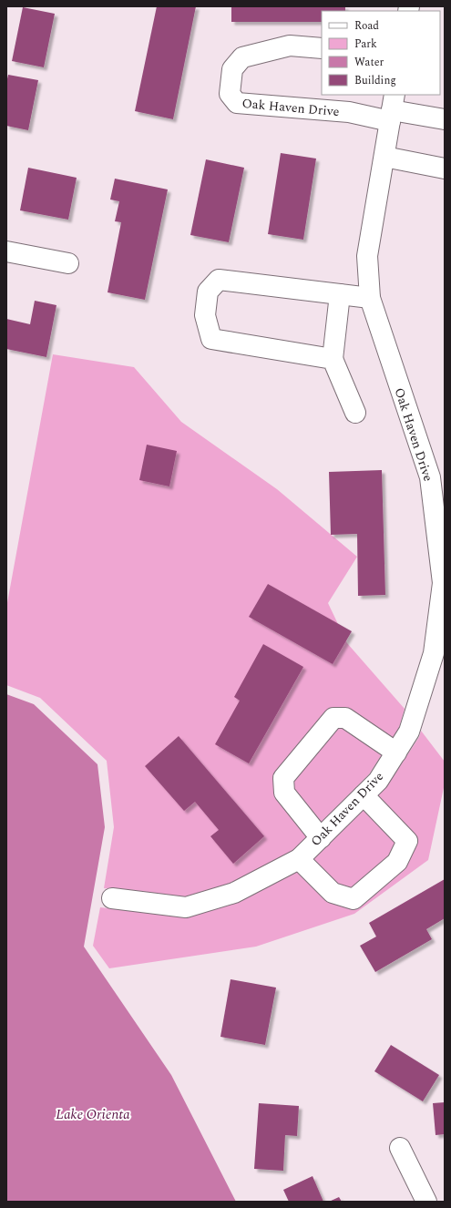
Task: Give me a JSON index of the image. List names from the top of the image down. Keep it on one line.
{"streets":{"street":["Oak Haven Drive"]},"water":["Lake Orienta"],"legend":["Road","Park","Water","Building"]}
